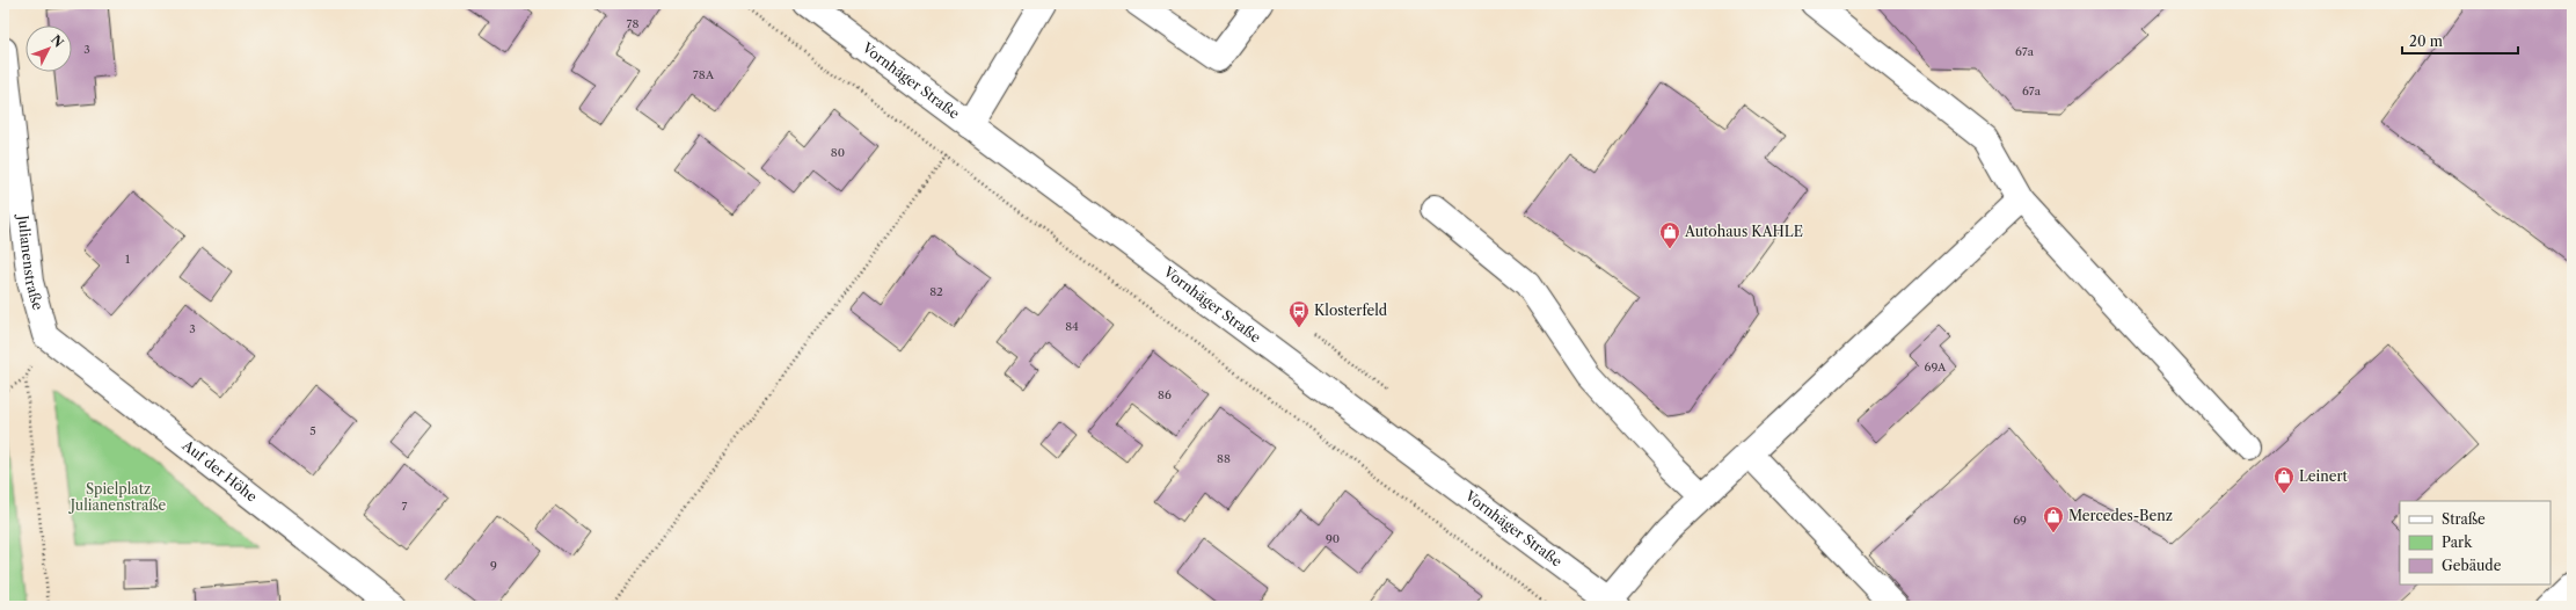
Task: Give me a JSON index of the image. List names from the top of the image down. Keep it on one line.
{"streets":{"main road":["Vornhäger Straße","Julianenstraße","Auf der Höhe"]},"crossings":[["Julianenstraße","Auf der Höhe"]],"parks":["Spielplatz Julianenstraße"],"places":{"shop":["Autohaus KAHLE","Leinert","Mercedes-Benz"],"bus stop":["Klosterfeld"]},"house_numbers":["78","3","67a","78A","67a","80","1","82","84","3","69A","86","5","88","7","69","90","9"],"legend":["Straße","Park","Gebäude"],"scale_bar":"20 m","north":"top right"}
